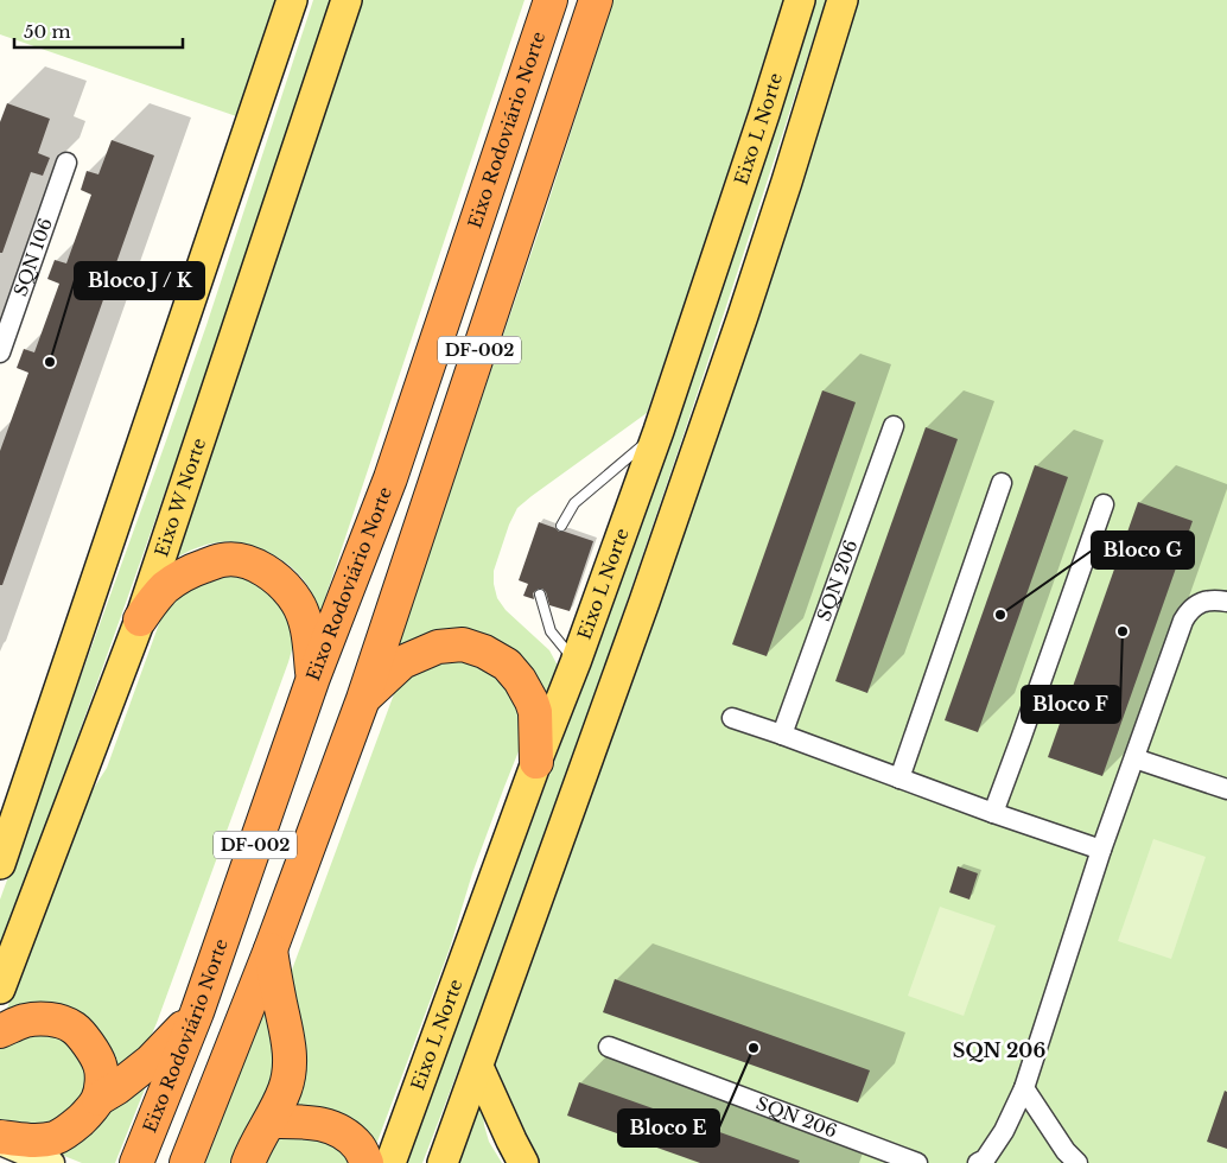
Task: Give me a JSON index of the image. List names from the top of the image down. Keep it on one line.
{"streets":{"highway":["Eixo Rodoviário Norte","DF-002"],"main road":["Eixo L Norte","Eixo W Norte"],"street":["SQN 106","SQN 206"]},"districts":["SQN 206"],"places":["Bloco J / K","Bloco G","Bloco F","Bloco E"],"scale_bar":"50 m"}
